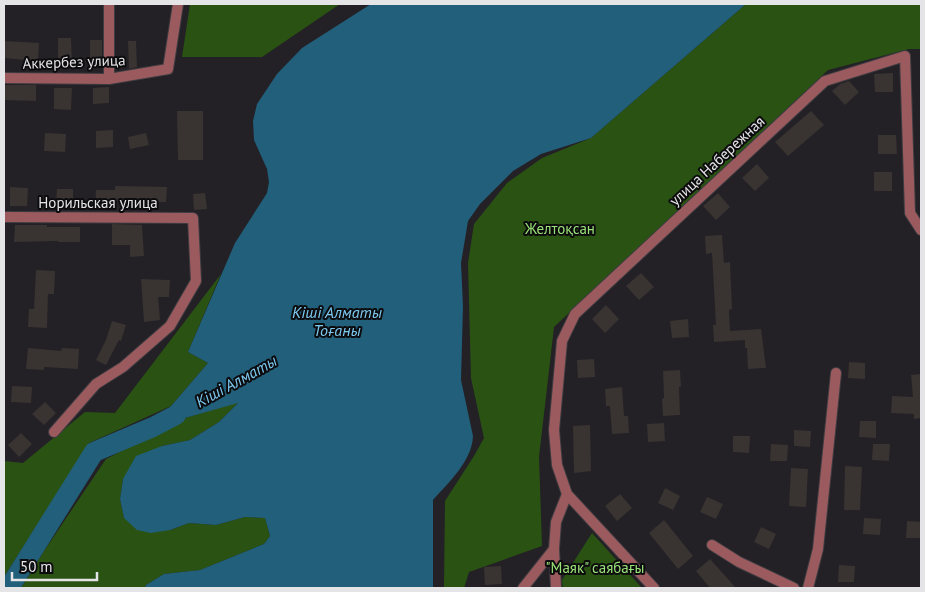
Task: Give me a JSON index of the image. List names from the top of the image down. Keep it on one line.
{"streets":{"street":["Аккербез улица","улица Набережная","Норильская улица"]},"water":["Кіші Алматы Тоғаны","Кіші Алматы"],"parks":["Желтоқсан","\"Маяк\" саябағы"],"scale_bar":"50 m"}
